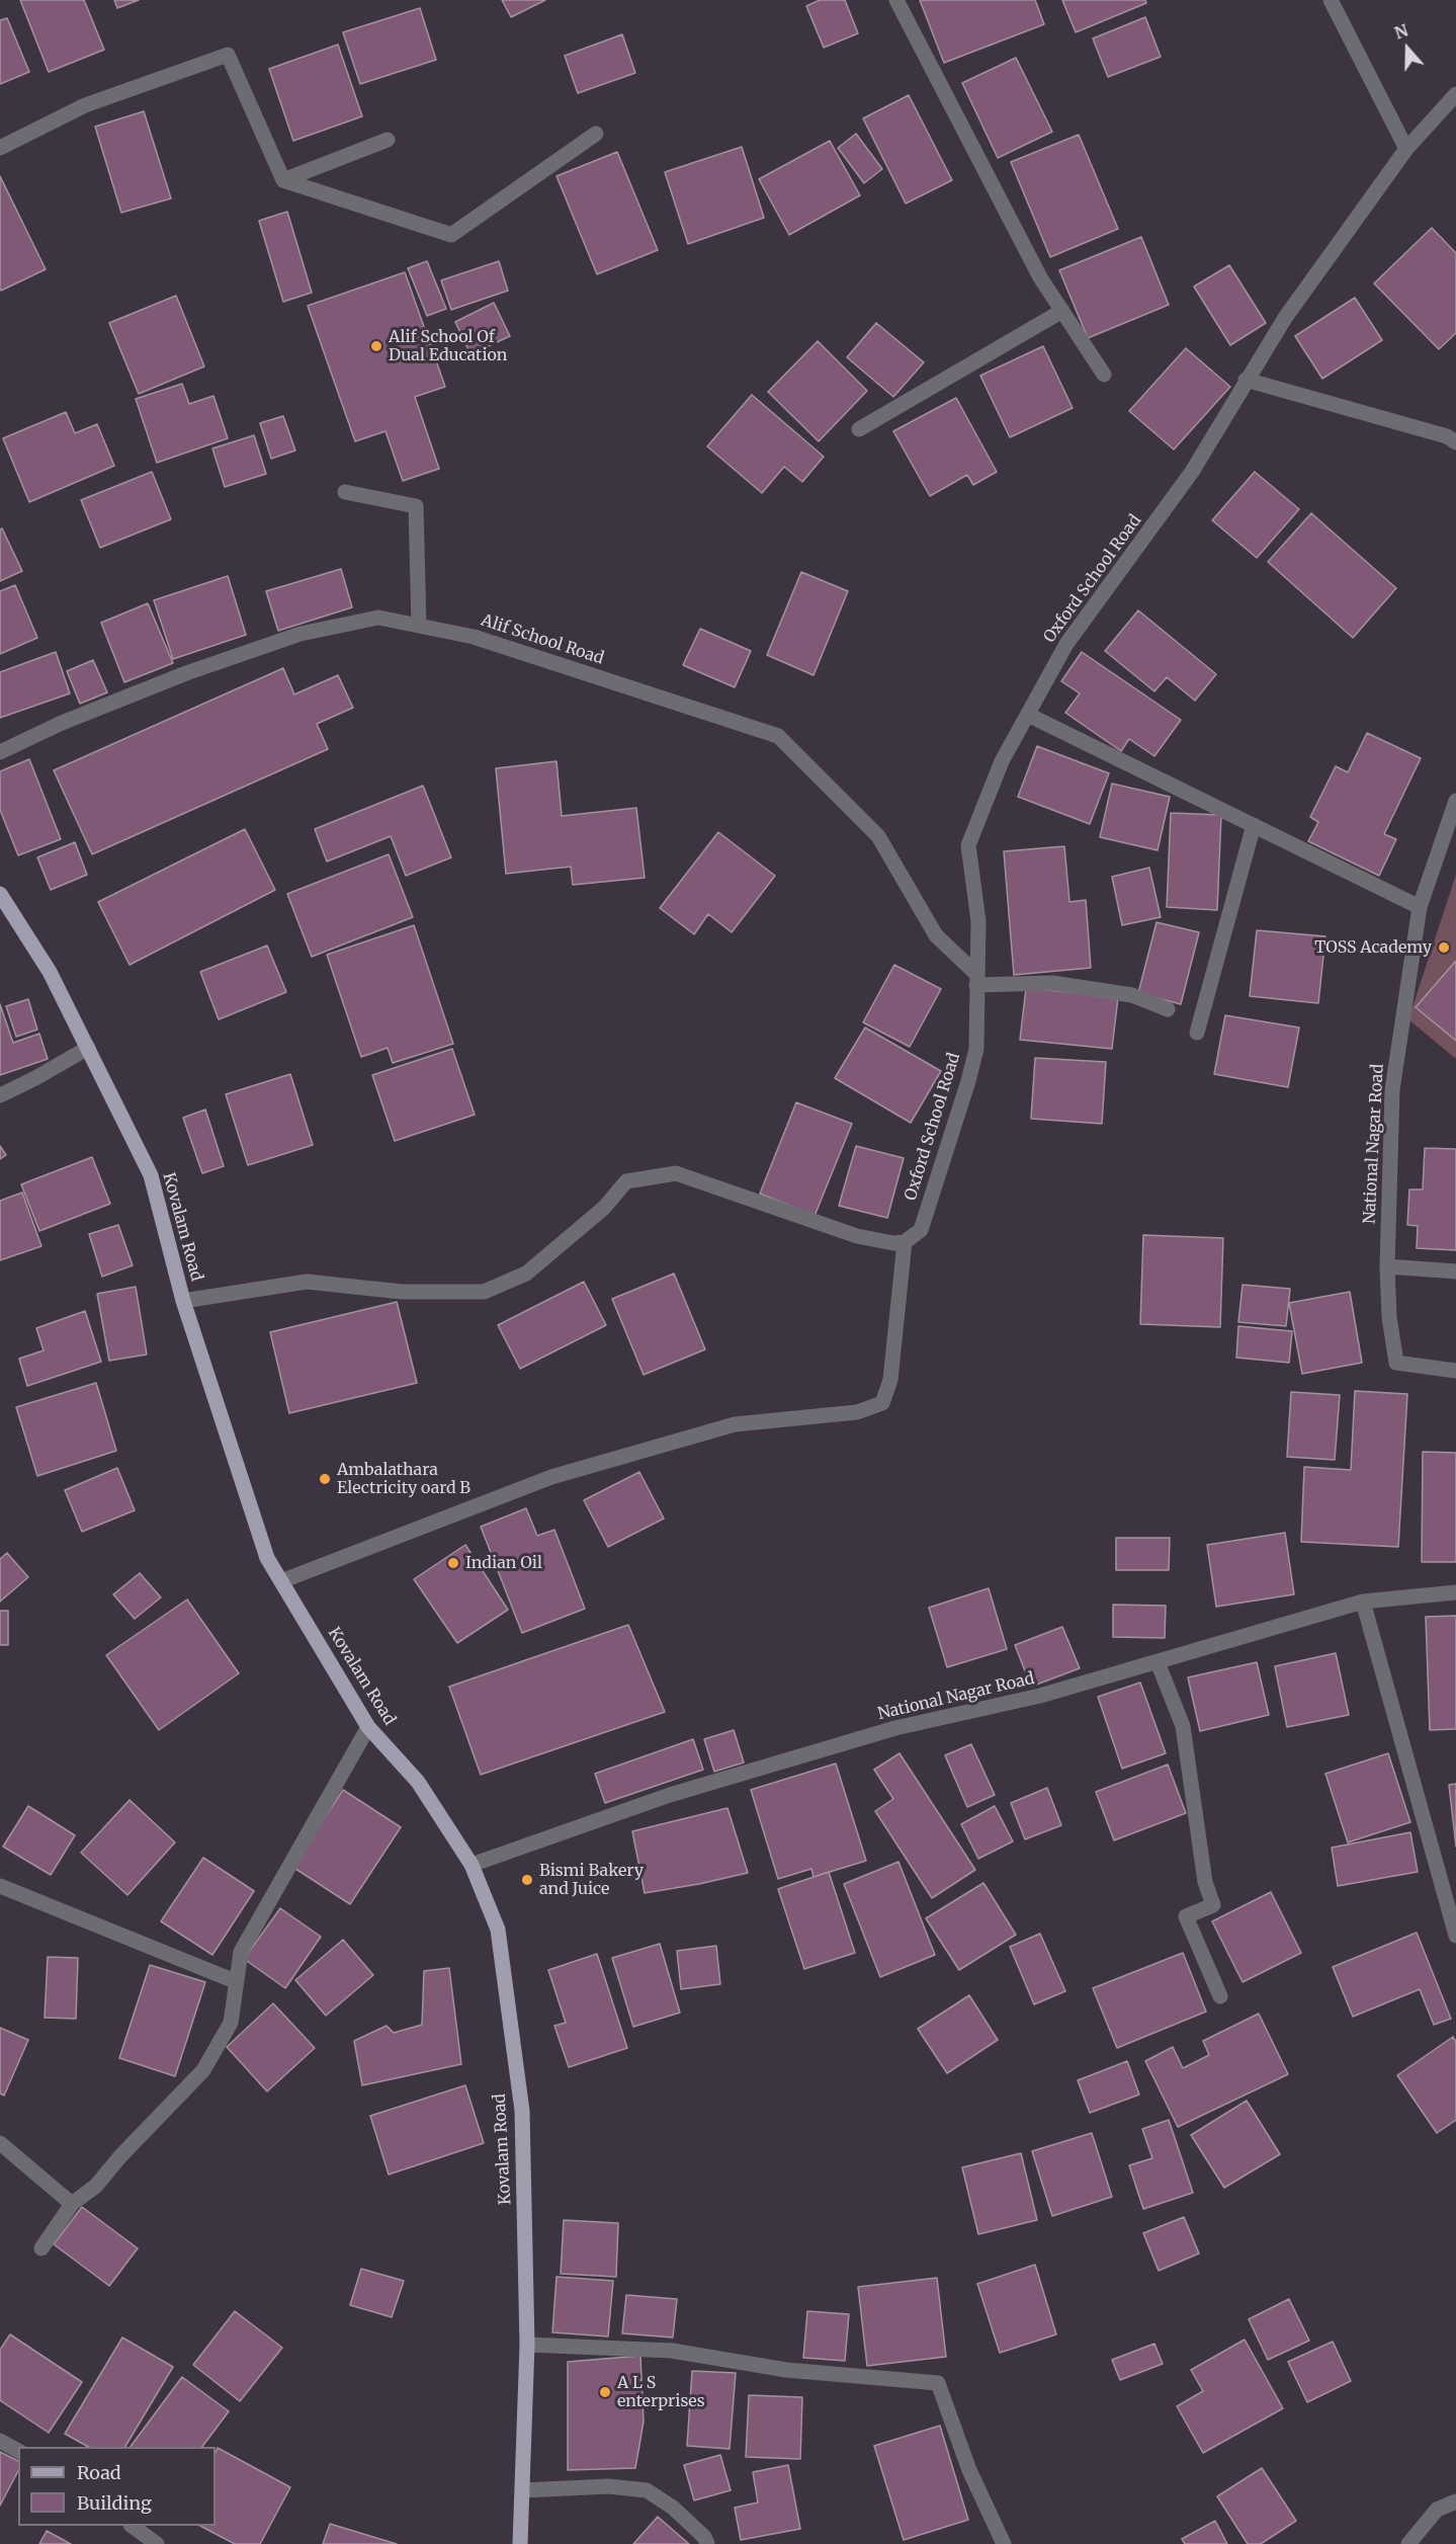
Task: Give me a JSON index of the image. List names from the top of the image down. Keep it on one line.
{"streets":{"main road":["Kovalam Road"],"street":["Oxford School Road","Alif School Road","National Nagar Road"]},"crossings":[["Oxford School Road","Alif School Road"],["National Nagar Road","Kovalam Road"]],"places":["Alif School Of Dual Education","TOSS Academy","Ambalathara Electricity oard B","Indian Oil","Bismi Bakery and Juice","A L S enterprises"],"legend":["Road","Building"],"north":"top"}
